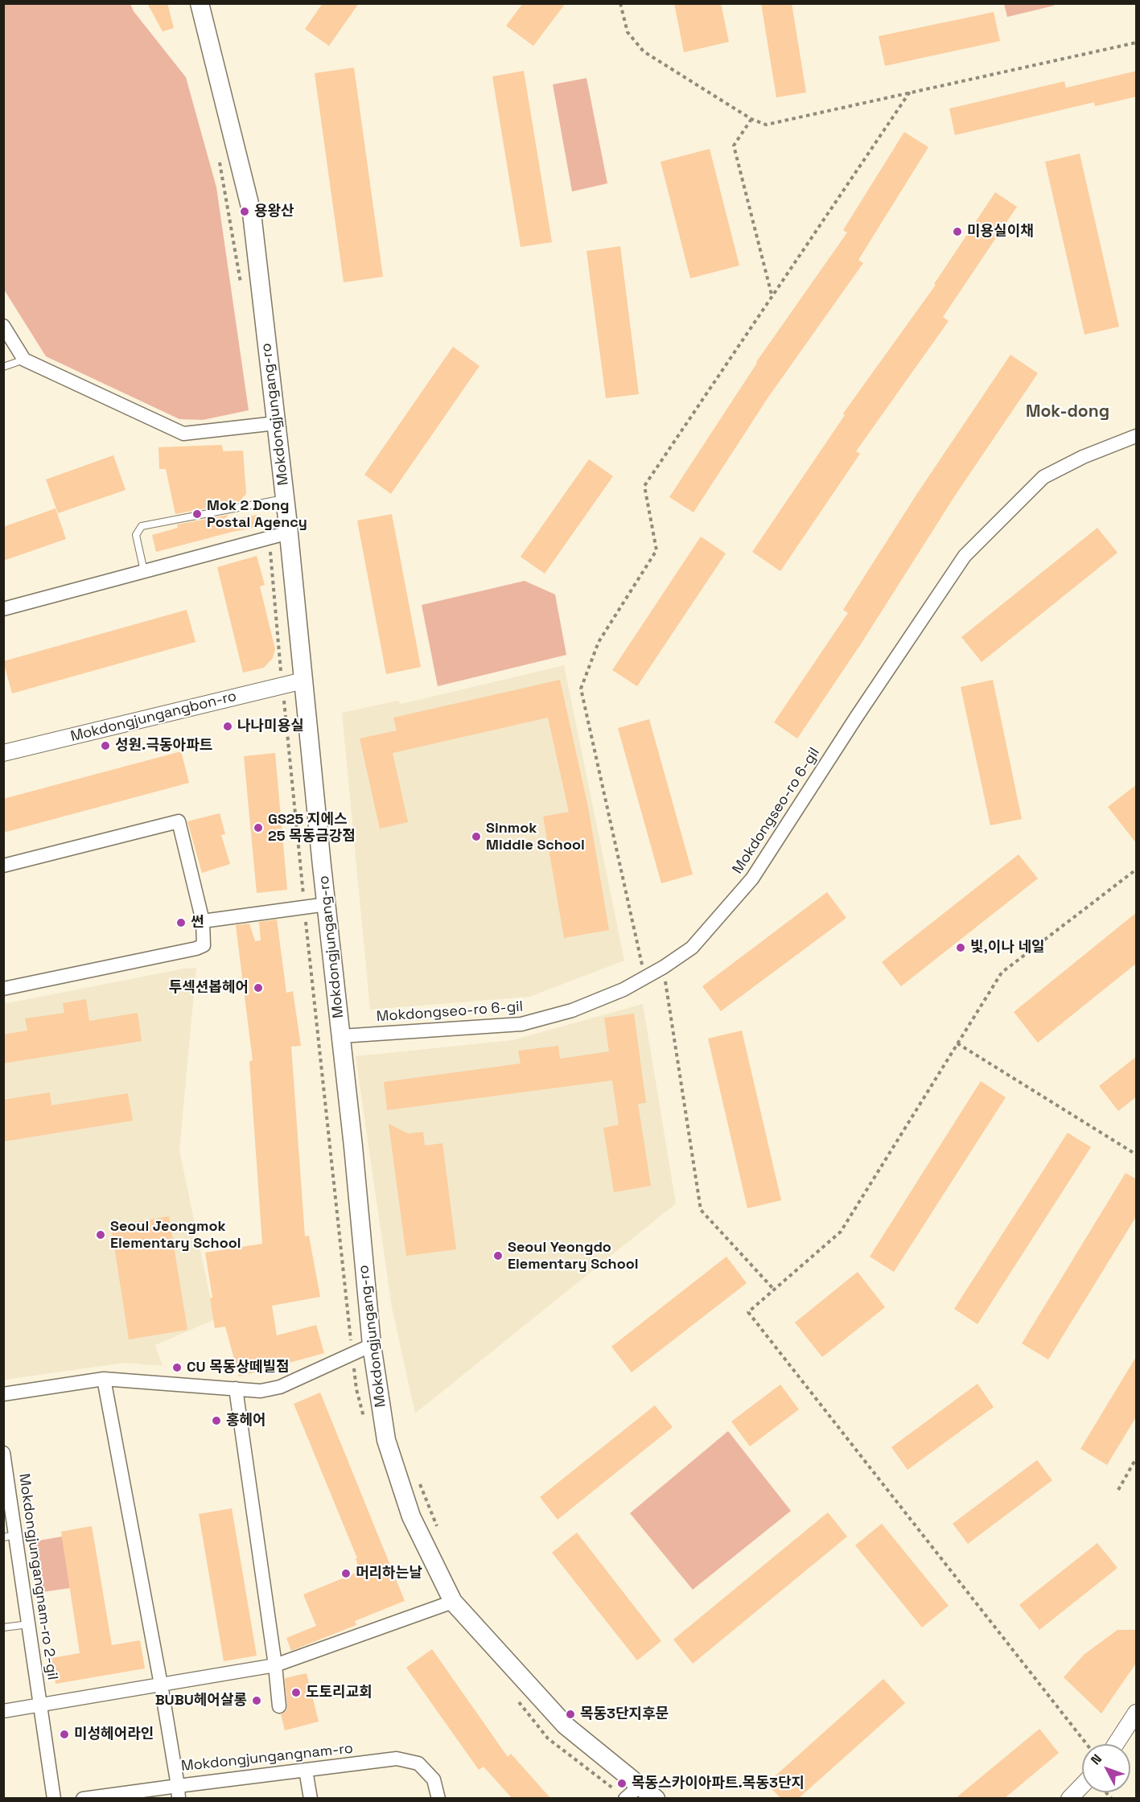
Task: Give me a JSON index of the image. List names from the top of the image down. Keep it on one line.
{"streets":{"main road":["Mokdongjungang-ro"],"street":["Mokdongjungangbon-ro","Mokdongseo-ro 6-gil","Mokdongjungangnam-ro 2-gil","Mokdongjungangnam-ro"]},"crossings":[["Mokdongjungang-ro","Mokdongjungangbon-ro"],["Mokdongjungang-ro","Mokdongseo-ro 6-gil"]],"districts":["Mok-dong"],"places":["용왕산","미용실이채","Mok 2 Dong Postal Agency","나나미용실","성원.극동아파트","GS25 지에스 25 목동금강점","Sinmok Middle School","썬","빛,이나 네일","투섹션봅헤어","Seoul Jeongmok Elementary School","Seoul Yeongdo Elementary School","CU 목동상떼빌점","홍헤어","머리하는날","도토리교회","BUBU헤어살롱","목동3단지후문","미성헤어라인","목동스카이아파트.목동3단지"],"north":"top left"}
